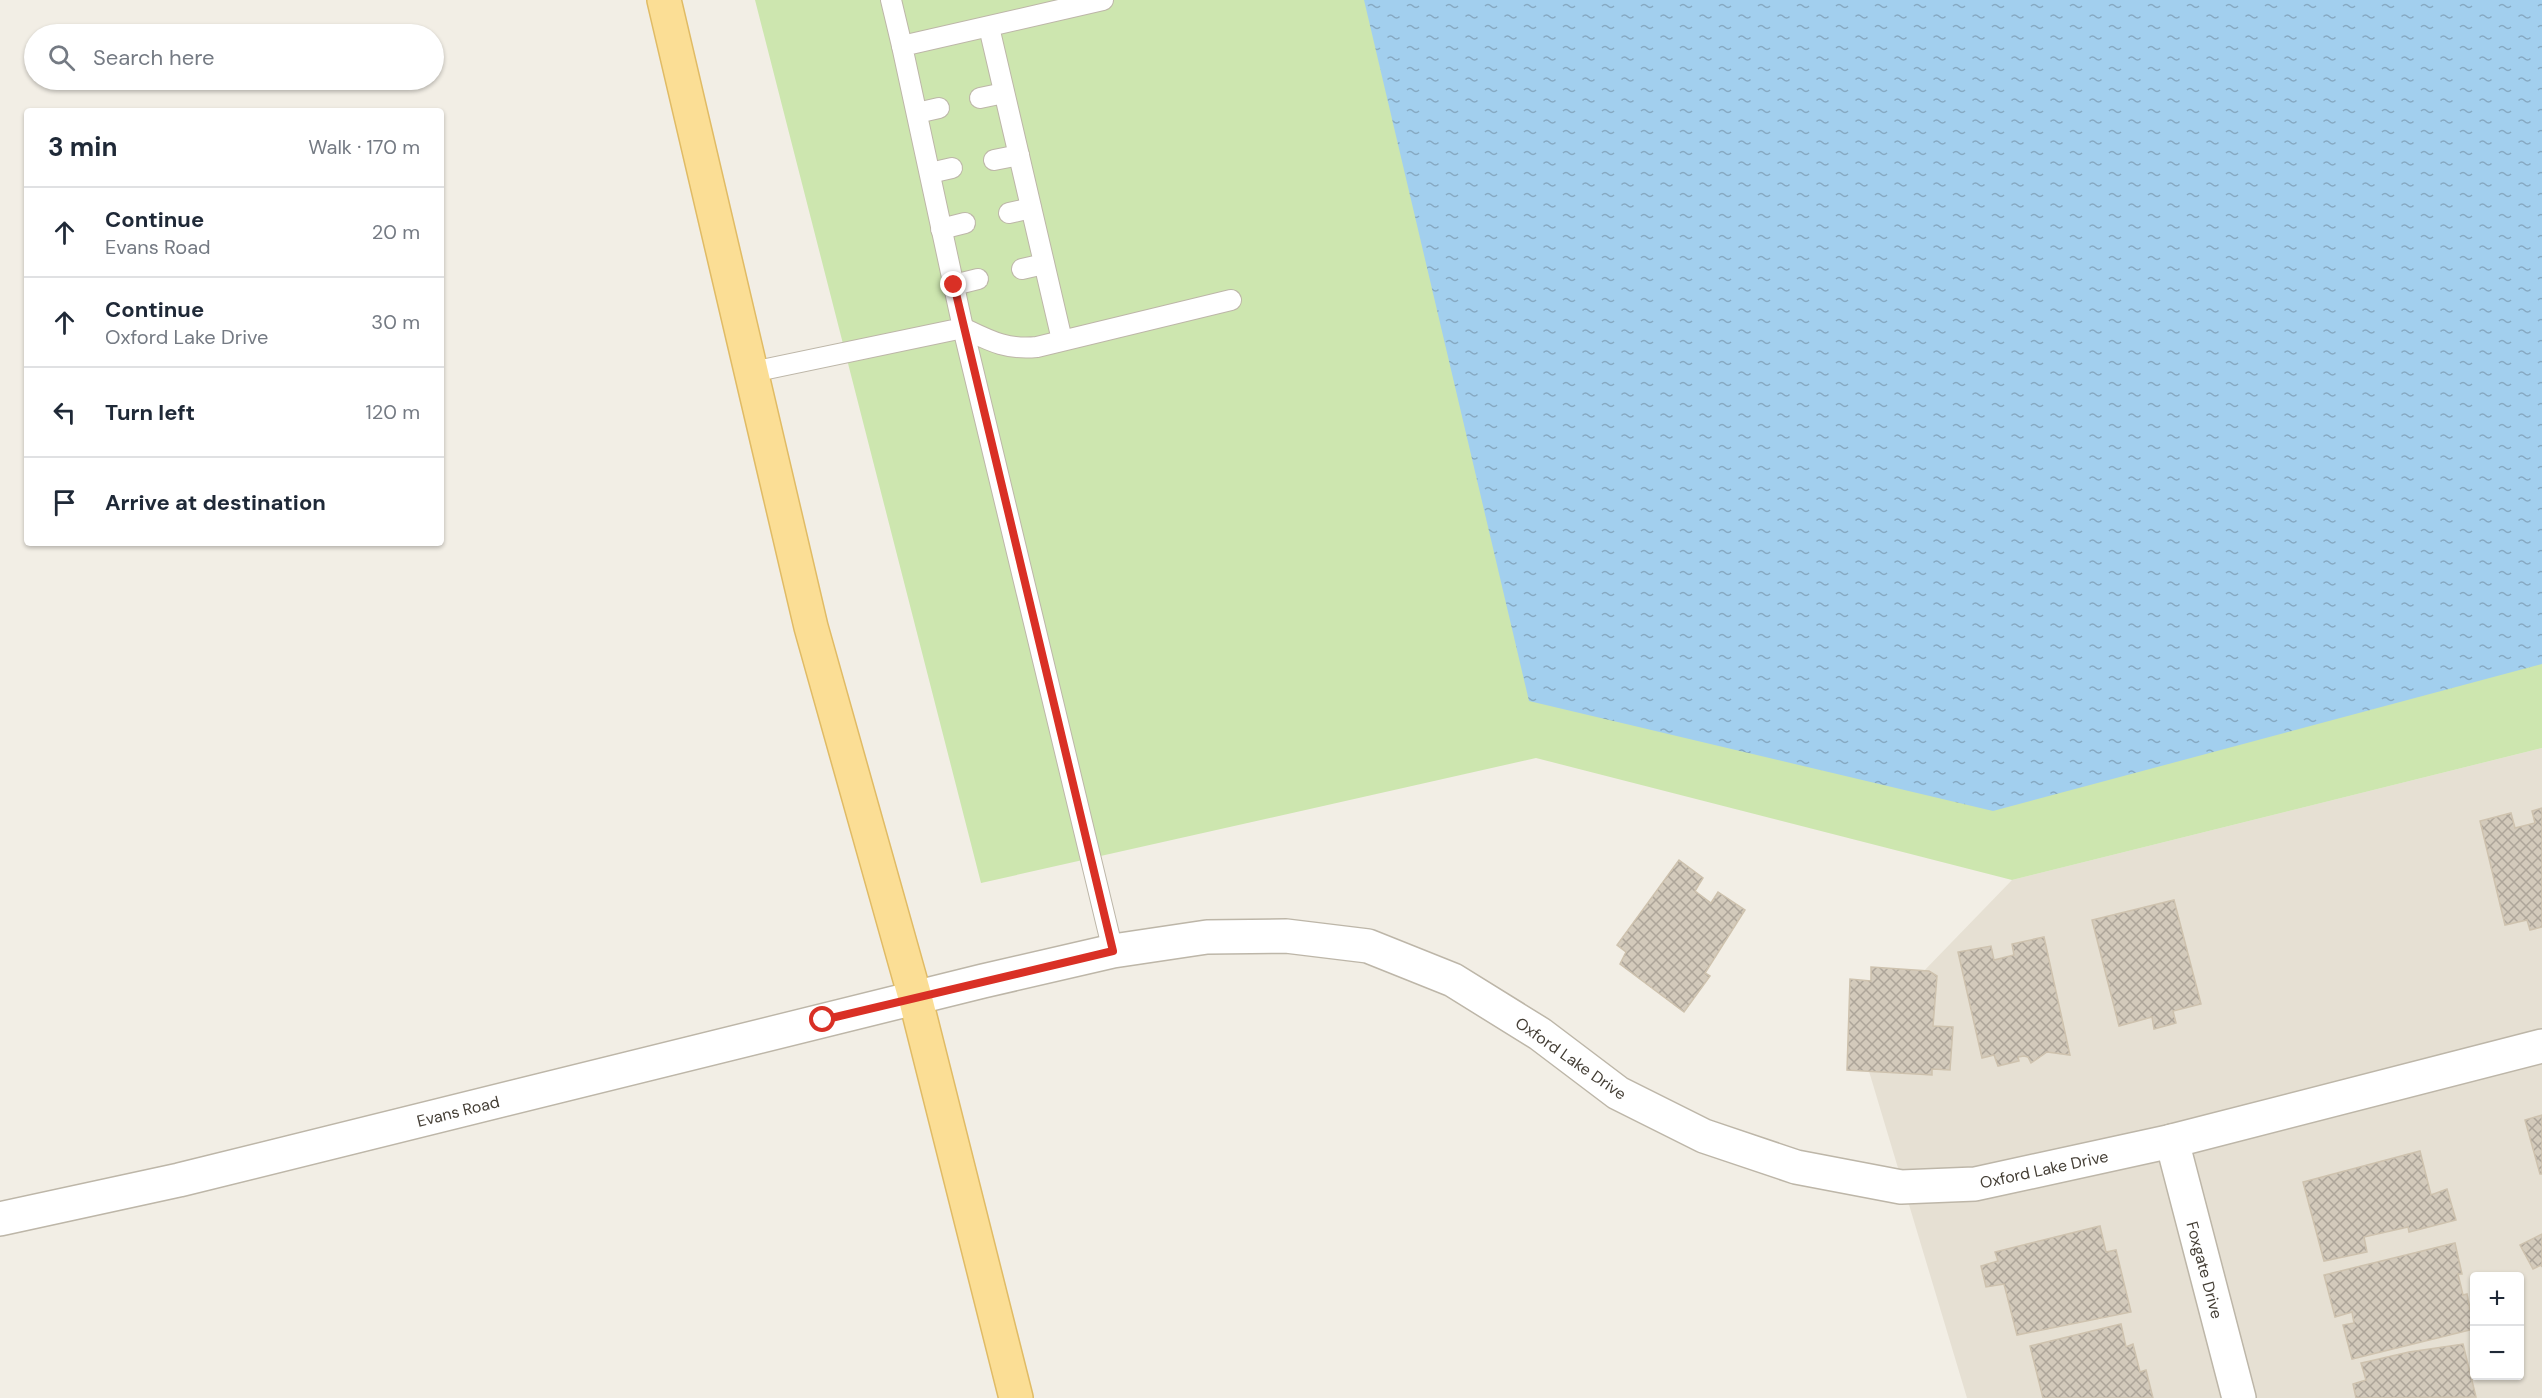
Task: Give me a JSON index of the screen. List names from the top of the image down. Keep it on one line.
{"streets":{"street":["Oxford Lake Drive","Evans Road","Foxgate Drive"]},"crossings":[["Oxford Lake Drive","Evans Road"],["Oxford Lake Drive","Foxgate Drive"]],"page":{"search":"Search here","heading":["3 min","Walk · 170 m"],"list":[["Continue","Evans Road","20 m"],["Continue","Oxford Lake Drive","30 m"],["Turn left","120 m"],"Arrive at destination"],"map_buttons":["+","−"]}}
